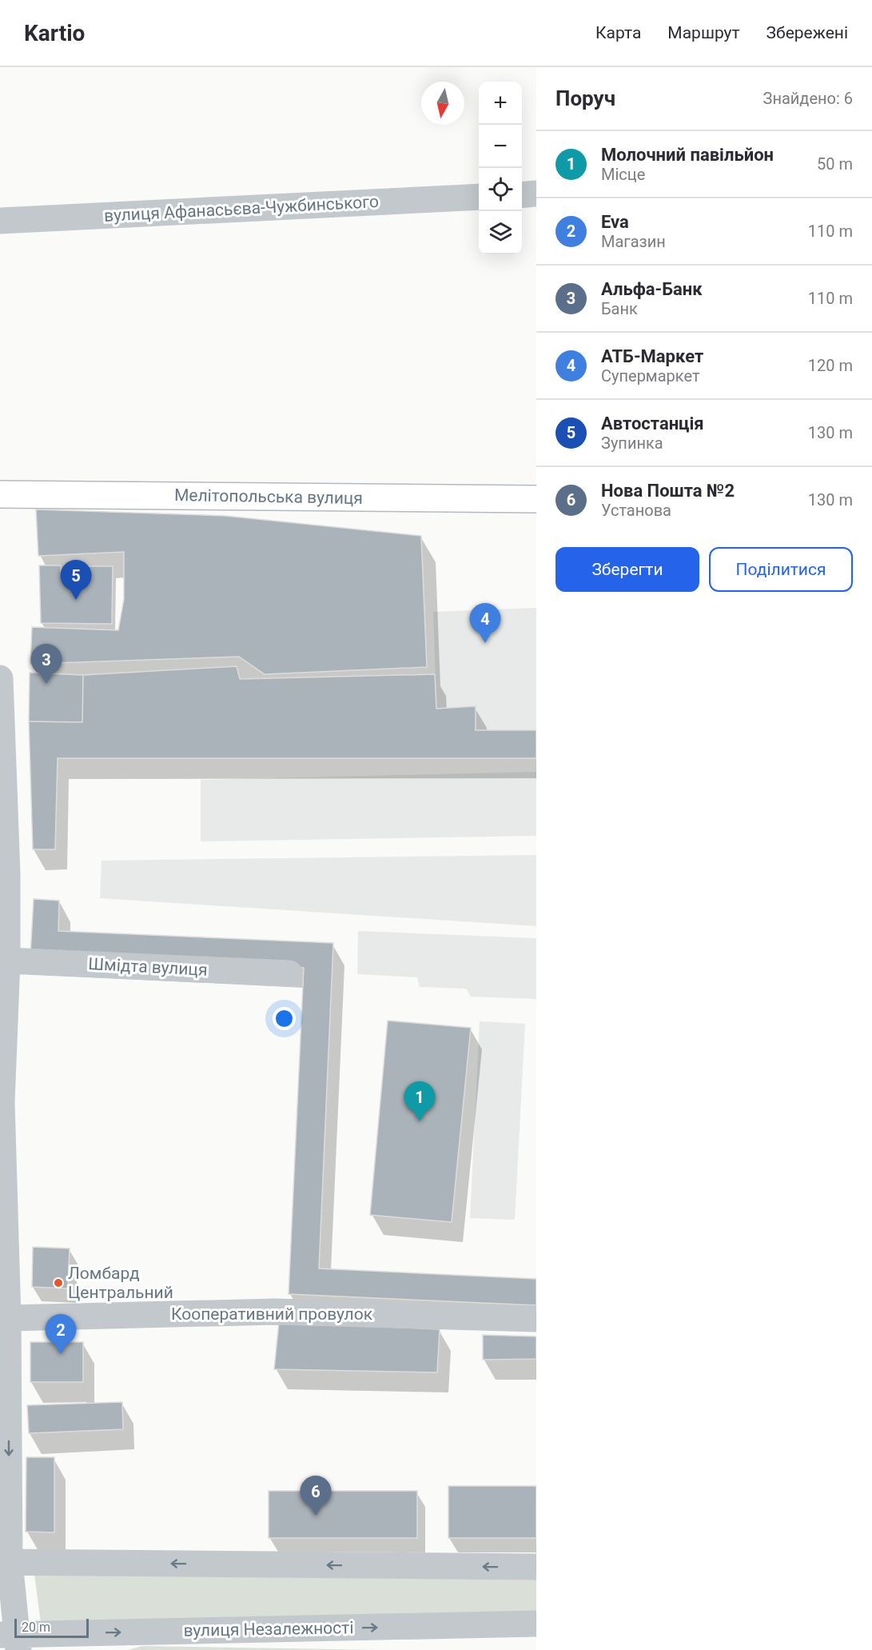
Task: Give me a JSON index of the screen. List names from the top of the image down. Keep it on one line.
{"streets":{"main road":["Мелітопольська вулиця"],"street":["вулиця Афанасьєва-Чужбинського","Шмідта вулиця","Кооперативний провулок","вулиця Незалежності"]},"places":["Ломбард Центральний"],"scale_bar":"20 m","north":"bottom","page":{"header":"Kartio","nav":["Карта","Маршрут","Збережені"],"heading":["Поруч","Знайдено: 6"],"map_buttons":["+","−"],"list":[{"mark":"1","name":"Молочний павільйон","note":"Місце","value":"50 m"},{"mark":"2","name":"Eva","note":"Магазин","value":"110 m"},{"mark":"3","name":"Альфа-Банк","note":"Банк","value":"110 m"},{"mark":"4","name":"АТБ-Маркет","note":"Супермаркет","value":"120 m"},{"mark":"5","name":"Автостанція","note":"Зупинка","value":"130 m"},{"mark":"6","name":"Нова Пошта №2","note":"Установа","value":"130 m"}],"buttons":["Зберегти","Поділитися"],"pins":["5","4","3","1","2","6"],"scale":"20 m"}}
